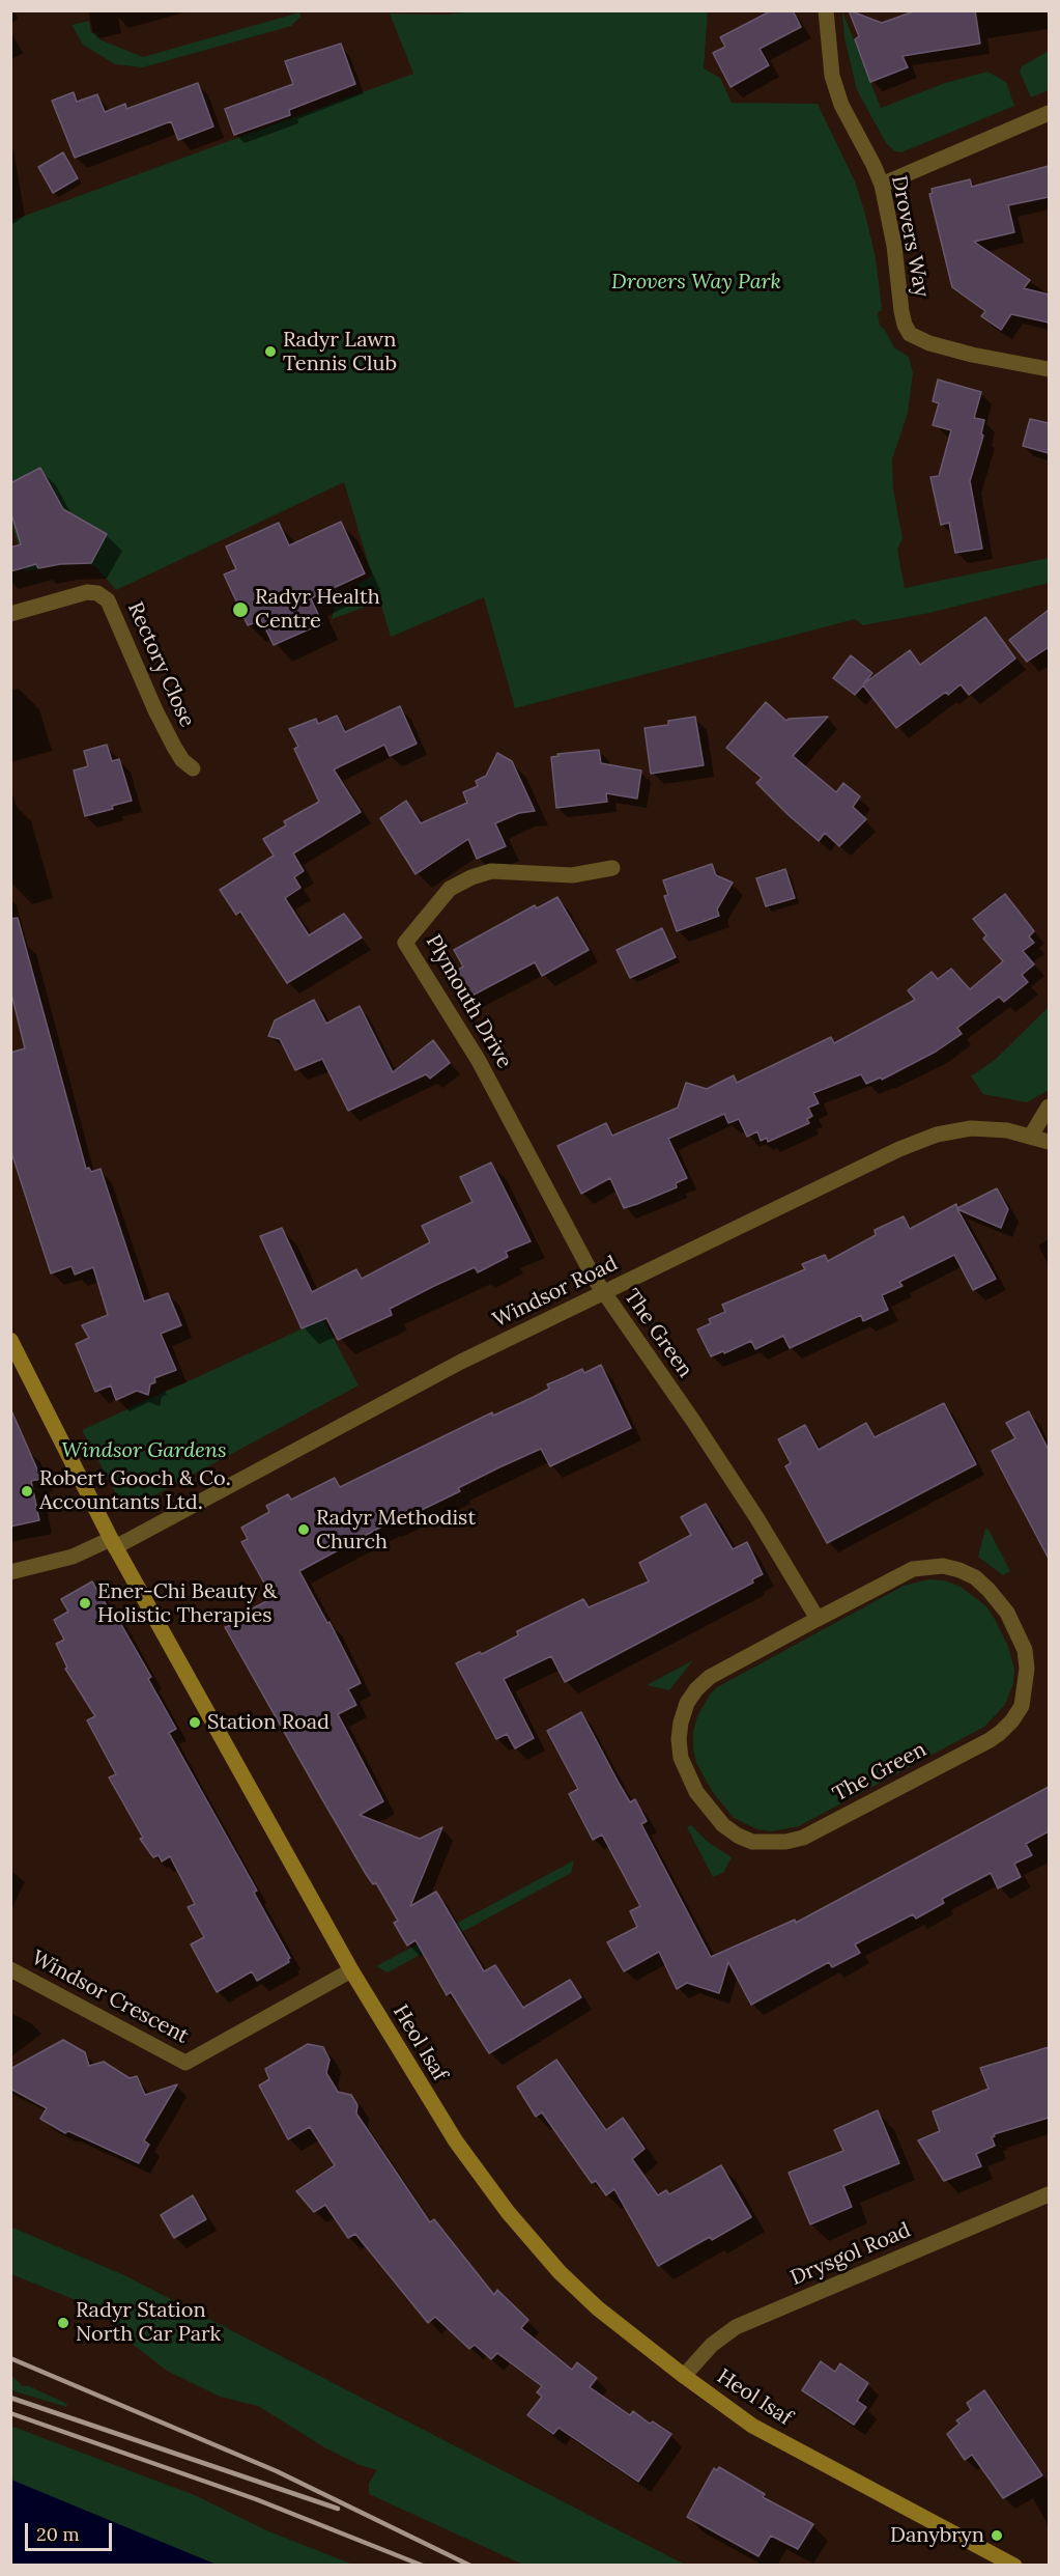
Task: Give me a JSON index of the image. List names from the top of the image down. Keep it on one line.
{"streets":{"main road":["Heol Isaf"],"street":["Drovers Way","Rectory Close","Plymouth Drive","Windsor Road","The Green","Windsor Crescent","Drysgol Road"]},"crossings":[["Plymouth Drive","Windsor Road"],["Plymouth Drive","The Green"],["Windsor Road","The Green"],["Windsor Road","Heol Isaf"],["Windsor Crescent","Heol Isaf"],["Heol Isaf","Drysgol Road"]],"parks":["Drovers Way Park","Windsor Gardens"],"places":["Radyr Lawn Tennis Club","Radyr Health Centre","Robert Gooch & Co. Accountants Ltd.","Radyr Methodist Church","Ener-Chi Beauty & Holistic Therapies","Station Road","Radyr Station North Car Park","Danybryn"],"scale_bar":"20 m"}
